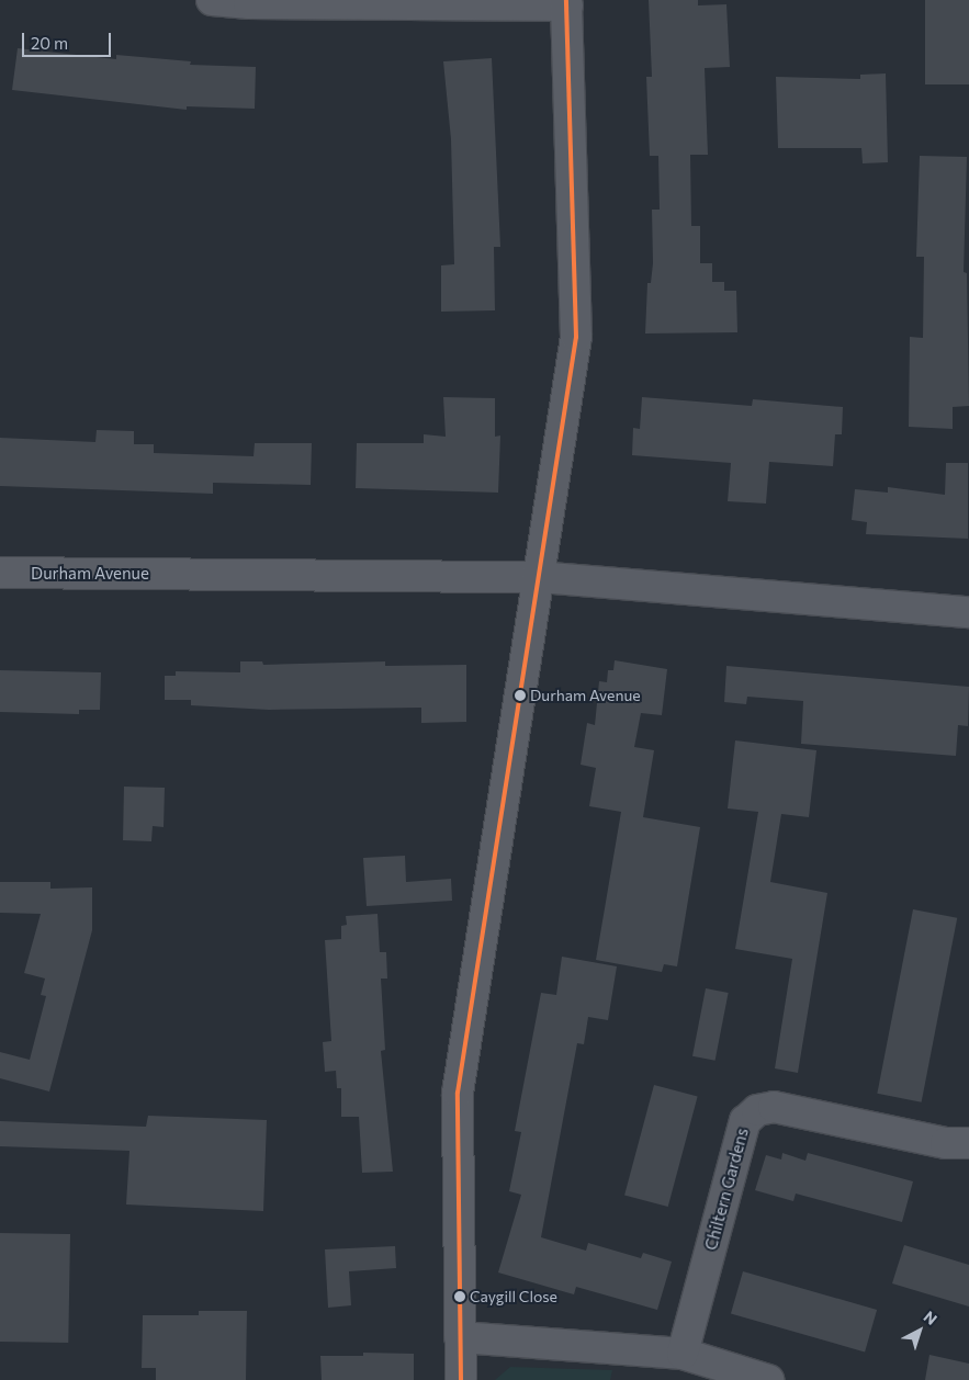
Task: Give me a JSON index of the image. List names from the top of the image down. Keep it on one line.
{"streets":{"street":["Durham Avenue","Chiltern Gardens"]},"places":["Durham Avenue","Caygill Close"],"scale_bar":"20 m","north":"top right"}
